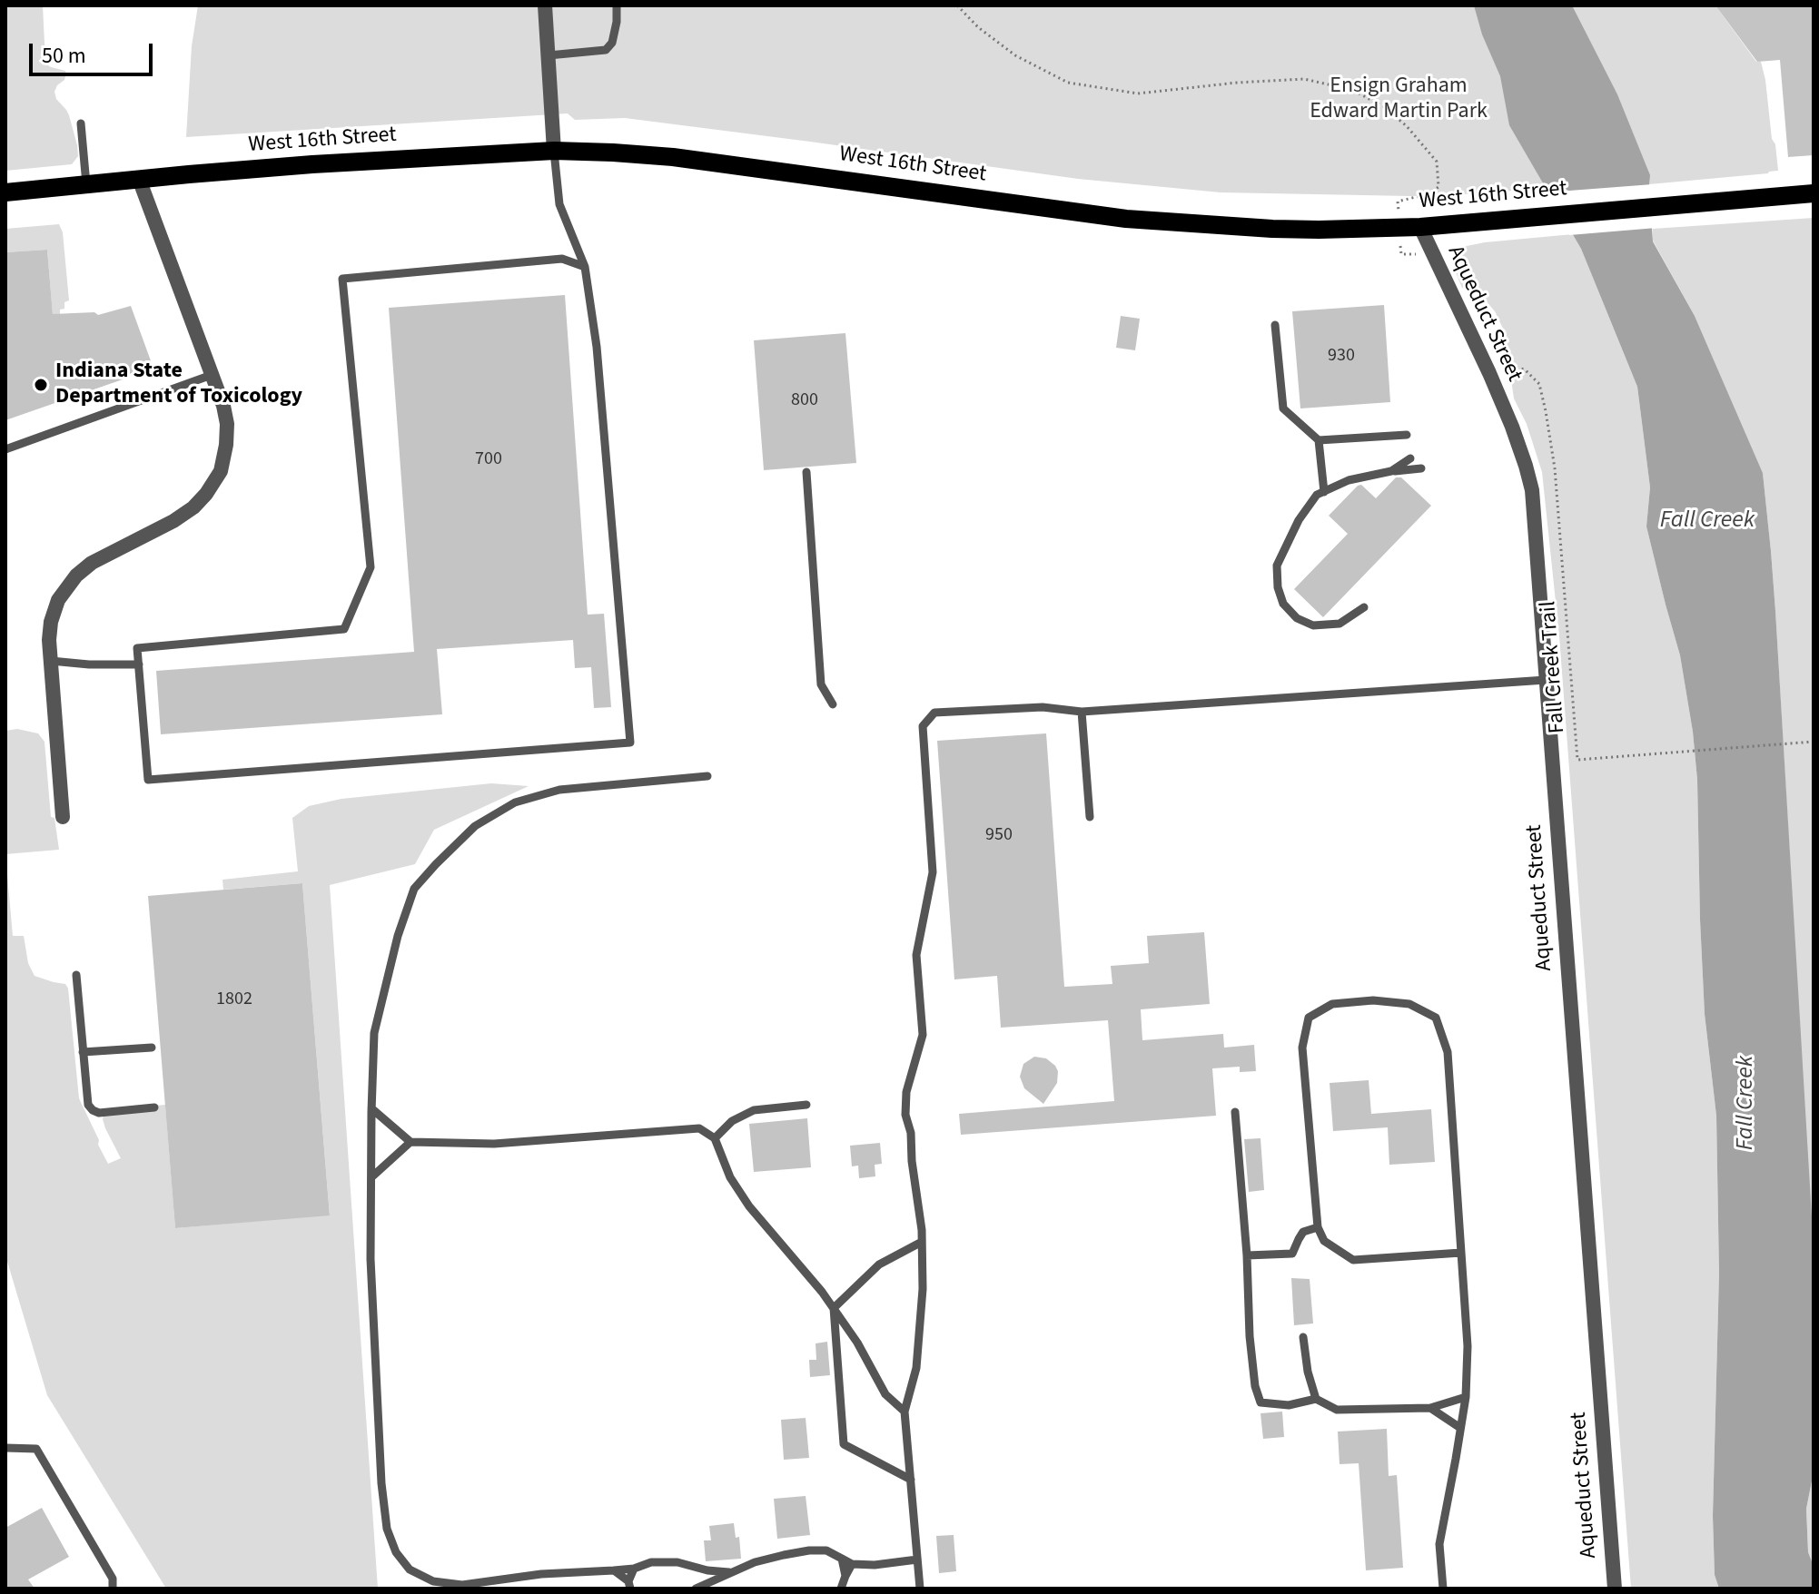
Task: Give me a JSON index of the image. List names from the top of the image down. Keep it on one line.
{"streets":{"main road":["West 16th Street"],"street":["Aqueduct Street"],"path":["Fall Creek Trail"]},"crossings":[["West 16th Street","Aqueduct Street"]],"water":["Fall Creek"],"parks":["Ensign Graham Edward Martin Park"],"places":["Indiana State Department of Toxicology"],"house_numbers":["930","800","700","950","1802"],"scale_bar":"50 m"}
